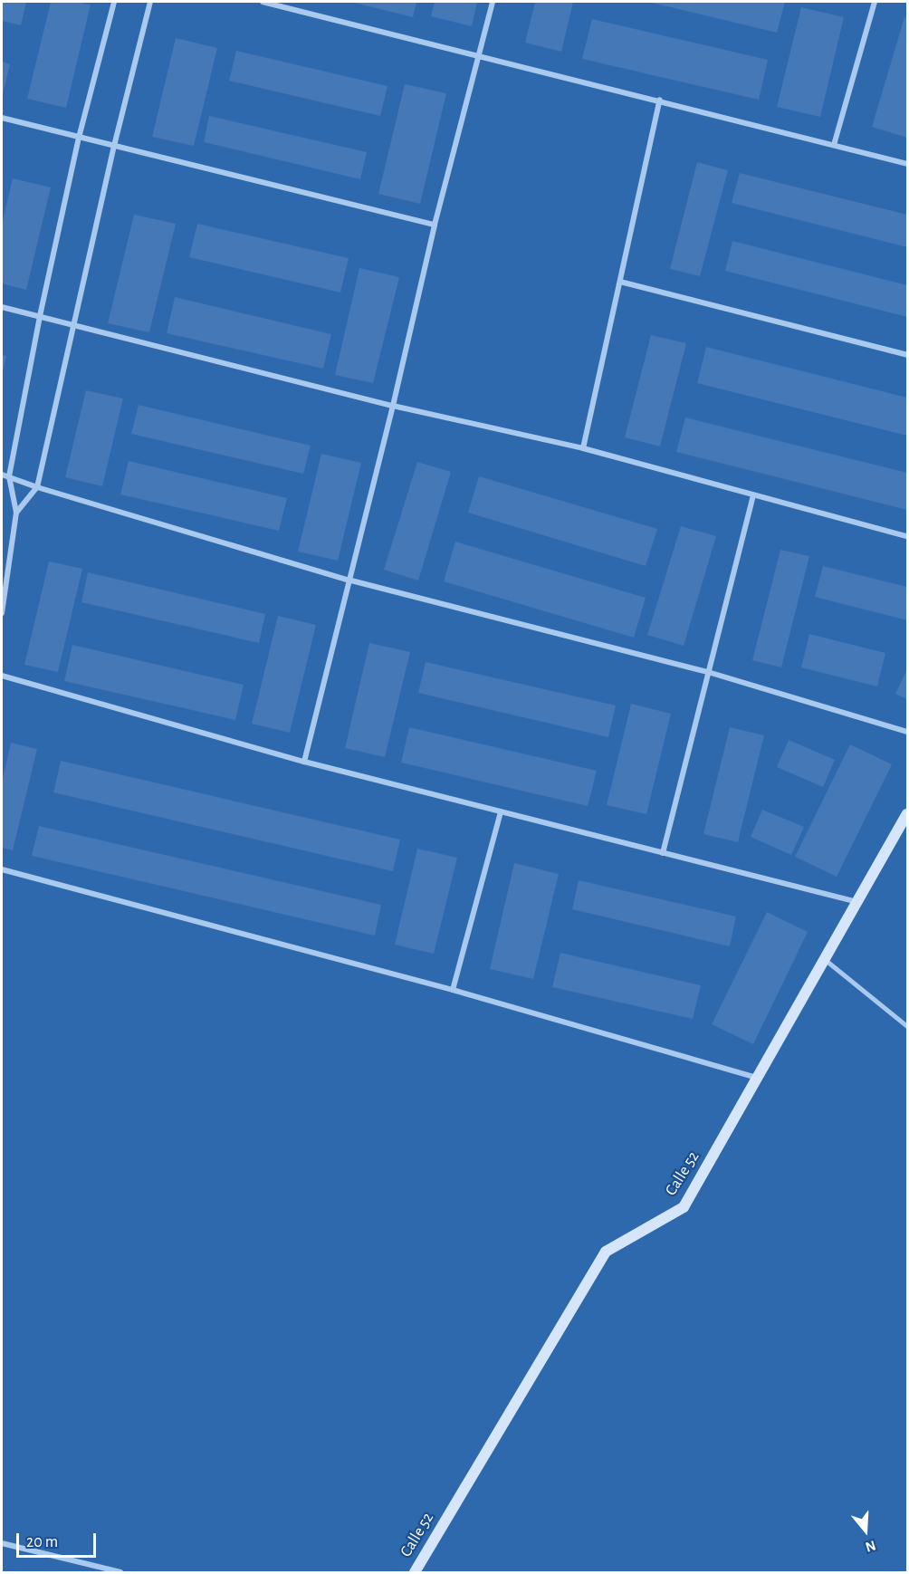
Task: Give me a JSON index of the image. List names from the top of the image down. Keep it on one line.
{"streets":{"street":["Calle 52"]},"scale_bar":"20 m","north":"bottom"}
